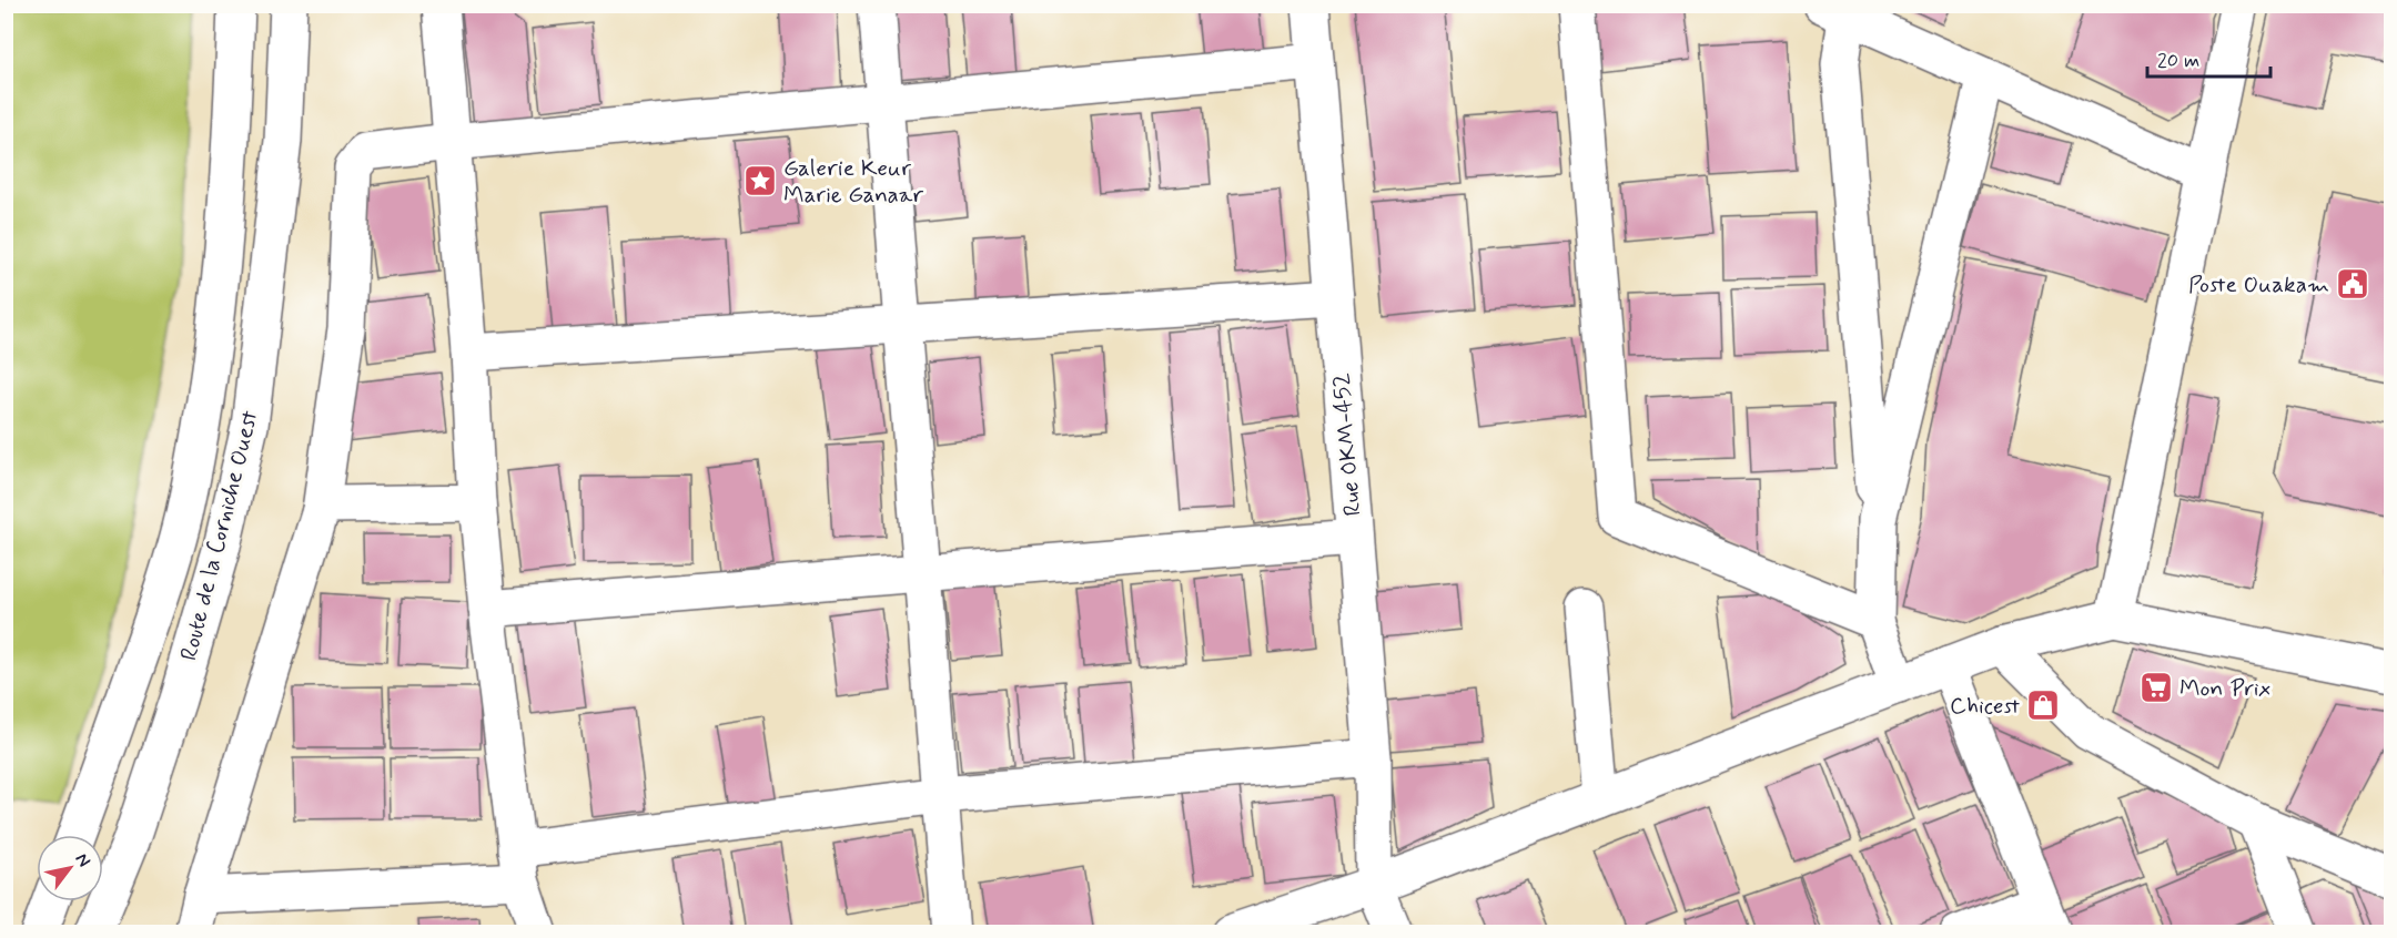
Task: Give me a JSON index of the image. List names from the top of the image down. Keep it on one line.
{"streets":{"main road":["Rue OKM-452","Route de la Corniche Ouest"]},"places":{"place":["Galerie Keur Marie Ganaar"],"public building":["Poste Ouakam"],"supermarket":["Mon Prix"],"shop":["Chicest"]},"scale_bar":"20 m","north":"top right"}
